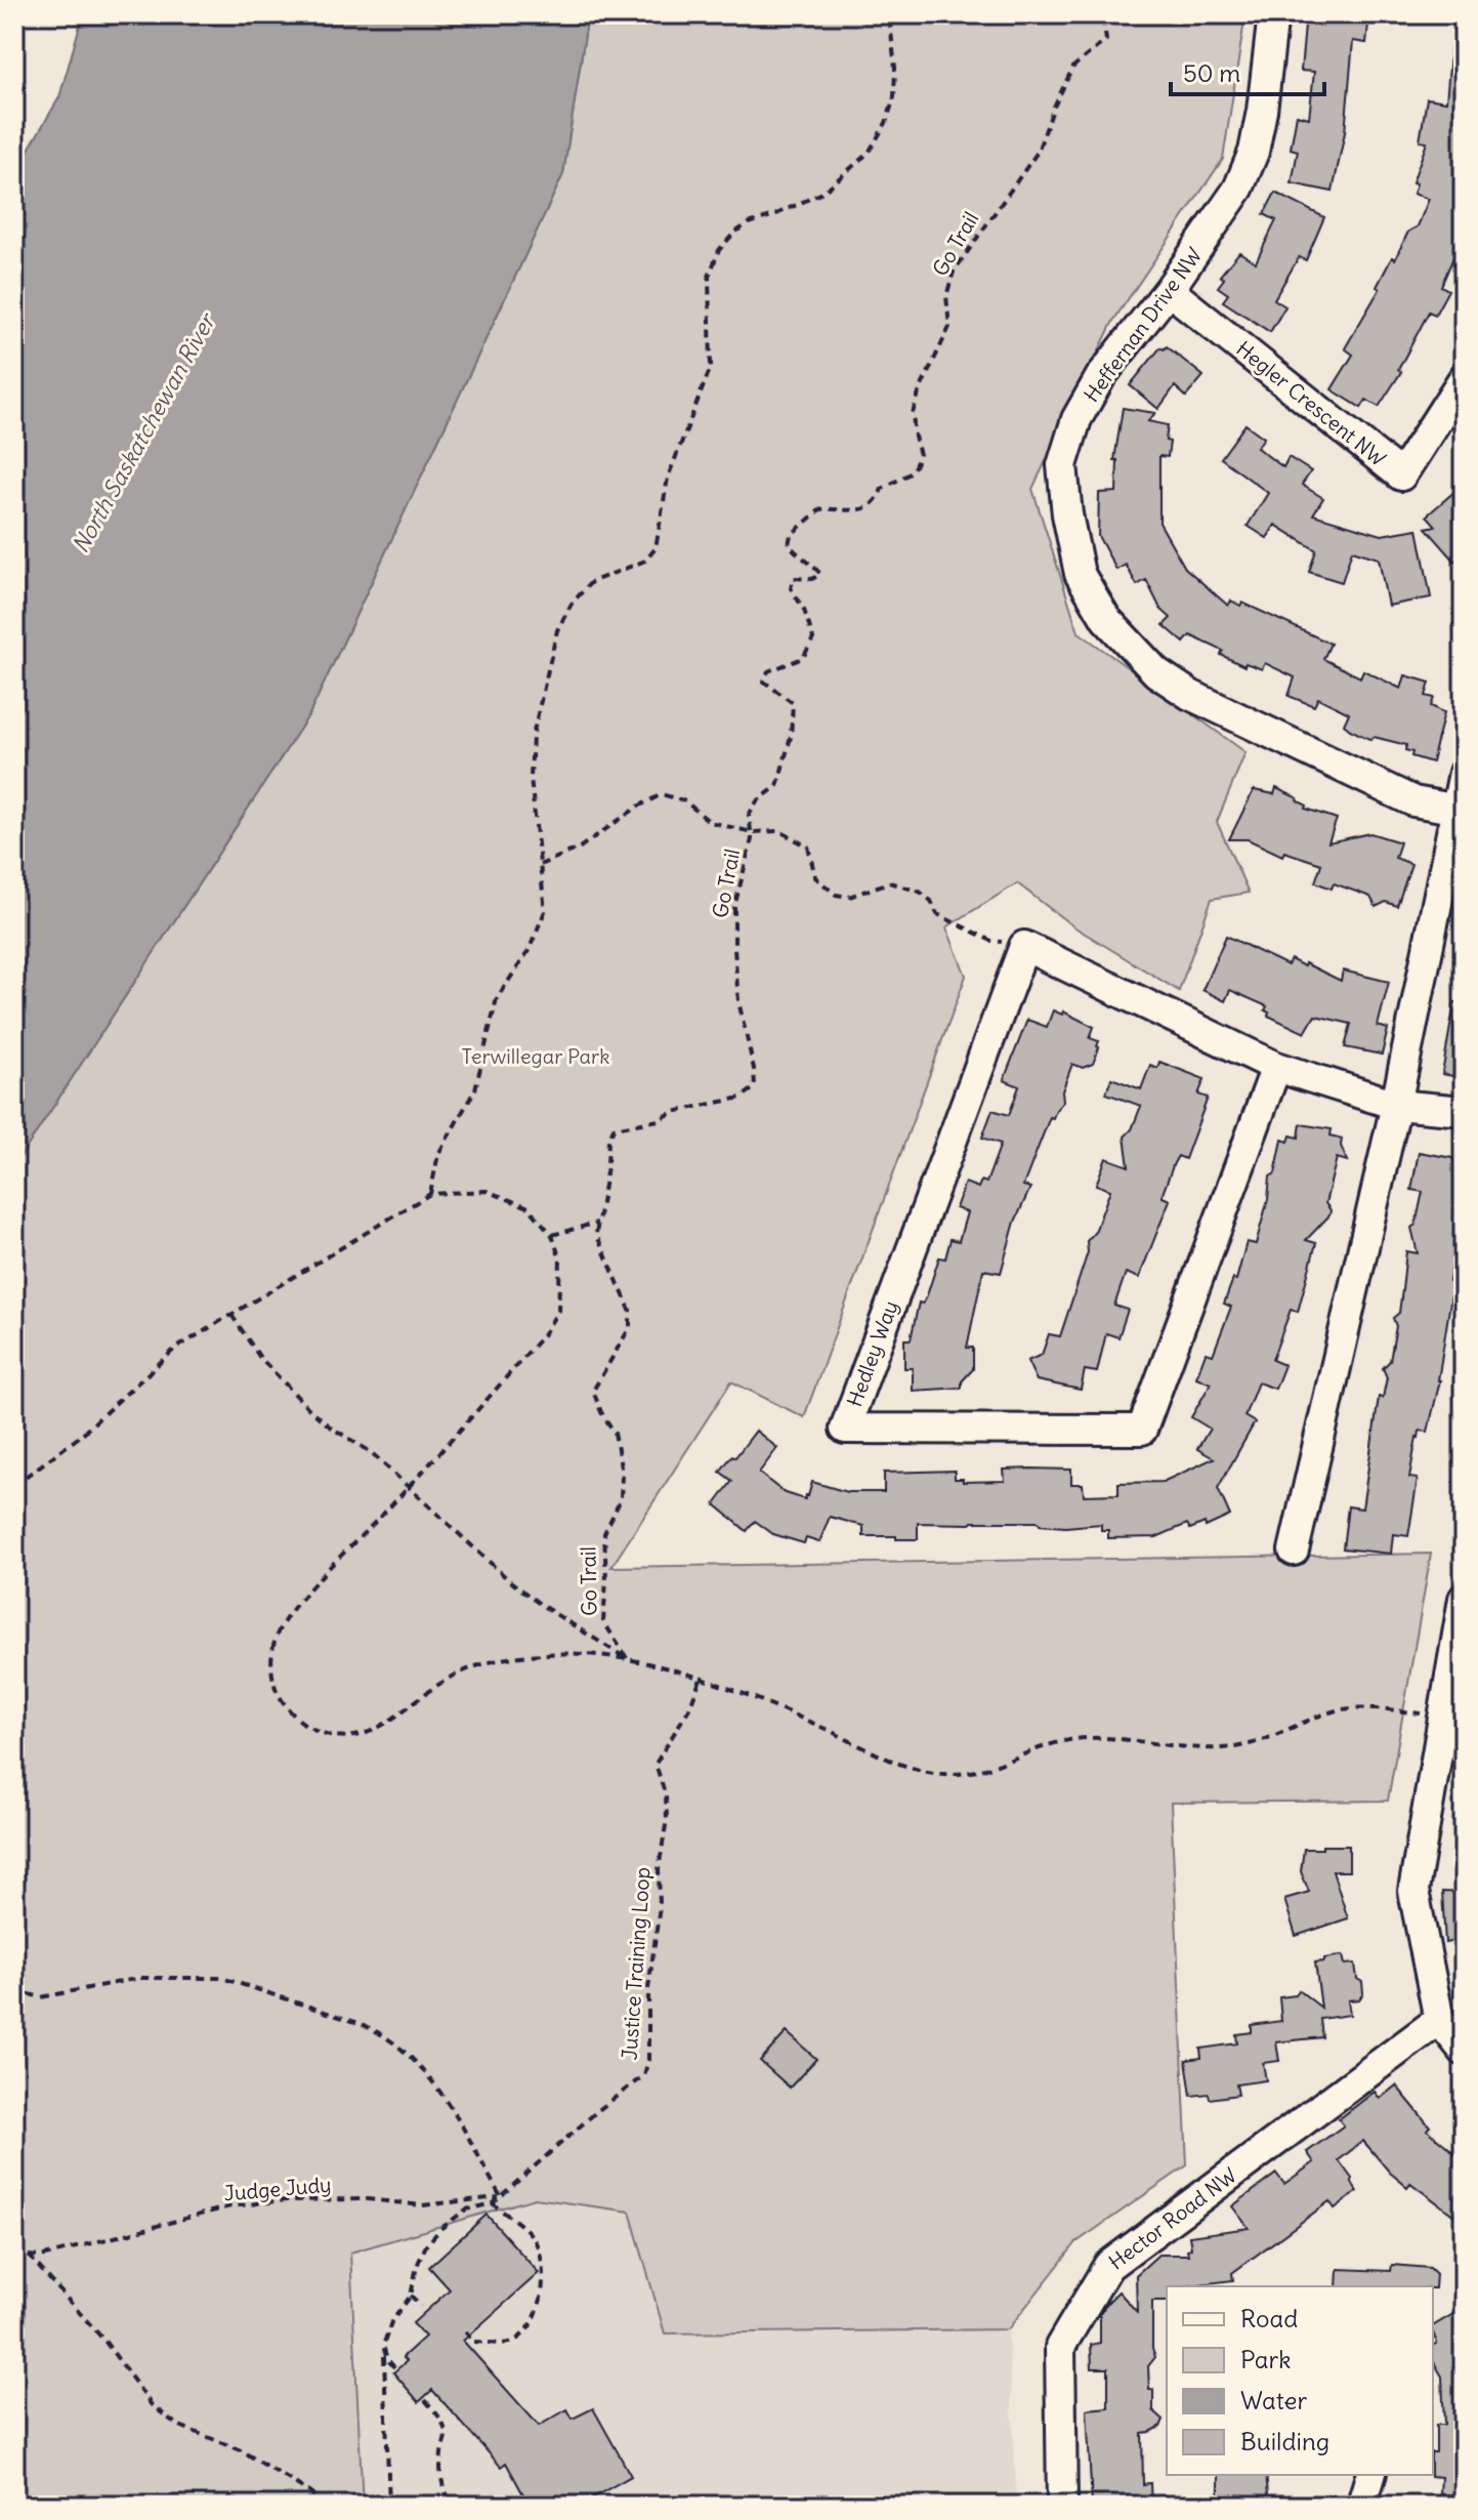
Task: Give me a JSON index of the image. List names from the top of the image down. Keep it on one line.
{"streets":{"street":["Heffernan Drive NW","Hegler Crescent NW","Hedley Way","Hector Road NW"],"path":["Go Trail","Justice Training Loop","Judge Judy"]},"crossings":[["Heffernan Drive NW","Hegler Crescent NW"],["Justice Training Loop","Judge Judy"]],"water":["North Saskatchewan River"],"parks":["Terwillegar Park"],"legend":["Road","Park","Water","Building"],"scale_bar":"50 m"}
